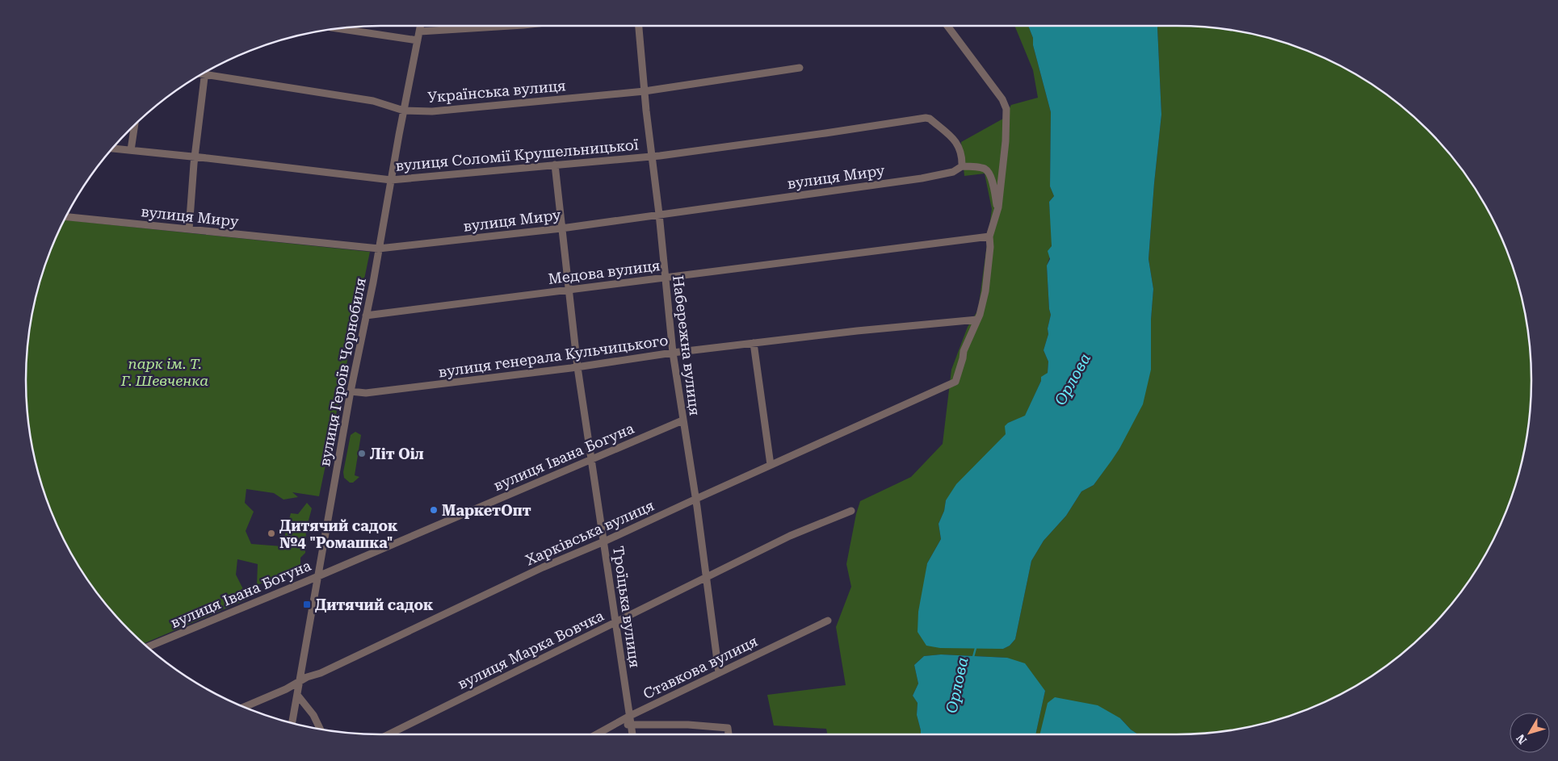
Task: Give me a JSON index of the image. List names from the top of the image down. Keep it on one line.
{"streets":{"street":["Українська вулиця","вулиця Соломії Крушельницької","вулиця Миру","Медова вулиця","Набережна вулиця","вулиця генерала Кульчицького","вулиця Героїв Чорнобиля","вулиця Івана Богуна","Харківська вулиця","Троїцька вулиця","вулиця Марка Вовчка","Ставкова вулиця"]},"crossings":[["Українська вулиця","Набережна вулиця"],["Українська вулиця","вулиця Героїв Чорнобиля"],["вулиця Соломії Крушельницької","вулиця Миру"],["вулиця Соломії Крушельницької","Набережна вулиця"],["вулиця Соломії Крушельницької","вулиця Героїв Чорнобиля"],["вулиця Соломії Крушельницької","Троїцька вулиця"],["вулиця Миру","Набережна вулиця"],["вулиця Миру","вулиця Героїв Чорнобиля"],["вулиця Миру","Троїцька вулиця"],["Медова вулиця","Набережна вулиця"],["Медова вулиця","вулиця Героїв Чорнобиля"],["Медова вулиця","Троїцька вулиця"],["Набережна вулиця","вулиця генерала Кульчицького"],["Набережна вулиця","вулиця Івана Богуна"],["Набережна вулиця","Харківська вулиця"],["Набережна вулиця","вулиця Марка Вовчка"],["Набережна вулиця","Ставкова вулиця"],["вулиця генерала Кульчицького","вулиця Героїв Чорнобиля"],["вулиця генерала Кульчицького","Харківська вулиця"],["вулиця генерала Кульчицького","Троїцька вулиця"],["вулиця Героїв Чорнобиля","вулиця Івана Богуна"],["вулиця Героїв Чорнобиля","Харківська вулиця"],["вулиця Івана Богуна","Троїцька вулиця"],["Харківська вулиця","Троїцька вулиця"],["Троїцька вулиця","вулиця Марка Вовчка"],["Троїцька вулиця","Ставкова вулиця"]],"water":["Орлова"],"parks":["парк ім. Т. Г. Шевченка"],"places":{"other":["Літ Оіл","МаркетОпт","Дитячий садок №4 \"Ромашка\""],"transit":["Дитячий садок"]},"north":"bottom left"}
